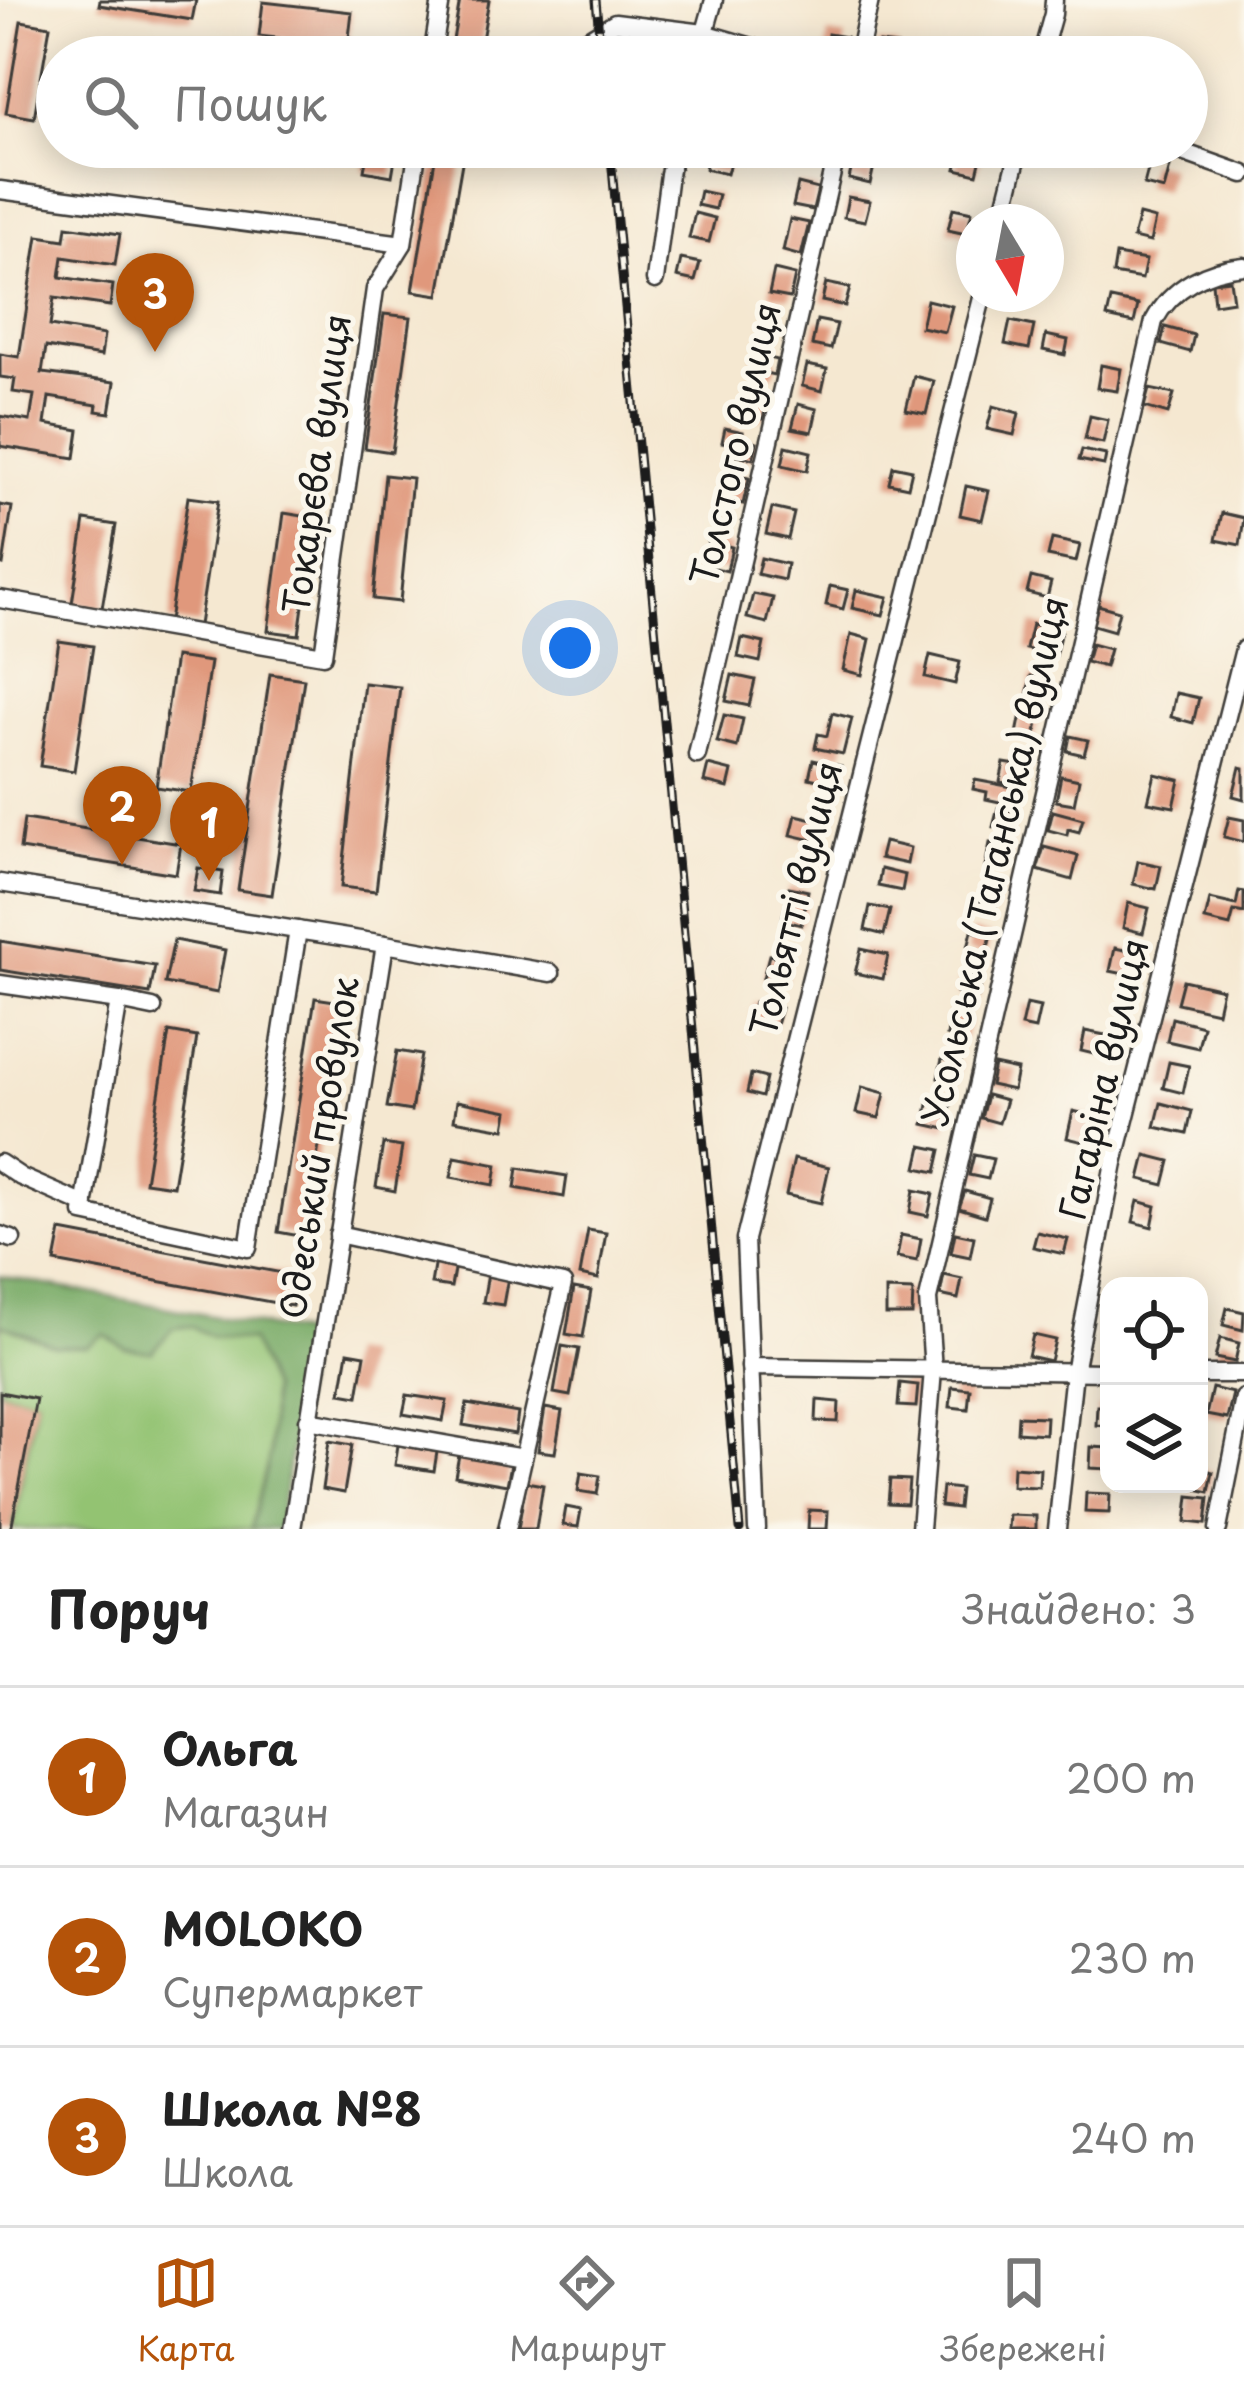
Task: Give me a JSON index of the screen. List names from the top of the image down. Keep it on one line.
{"streets":{"street":["Толстого вулиця","Токарєва вулиця","Усольська (Таганська) вулиця","Тольятті вулиця","Гагаріна вулиця","Одеський провулок"]},"north":"bottom","page":{"search":"Пошук","pins":["3","2","1"],"heading":["Поруч","Знайдено: 3"],"list":[{"mark":"1","name":"Ольга","note":"Магазин","value":"200 m"},{"mark":"2","name":"MOLOKO","note":"Супермаркет","value":"230 m"},{"mark":"3","name":"Школа №8","note":"Школа","value":"240 m"}],"nav":["Карта","Маршрут","Збережені"]}}
